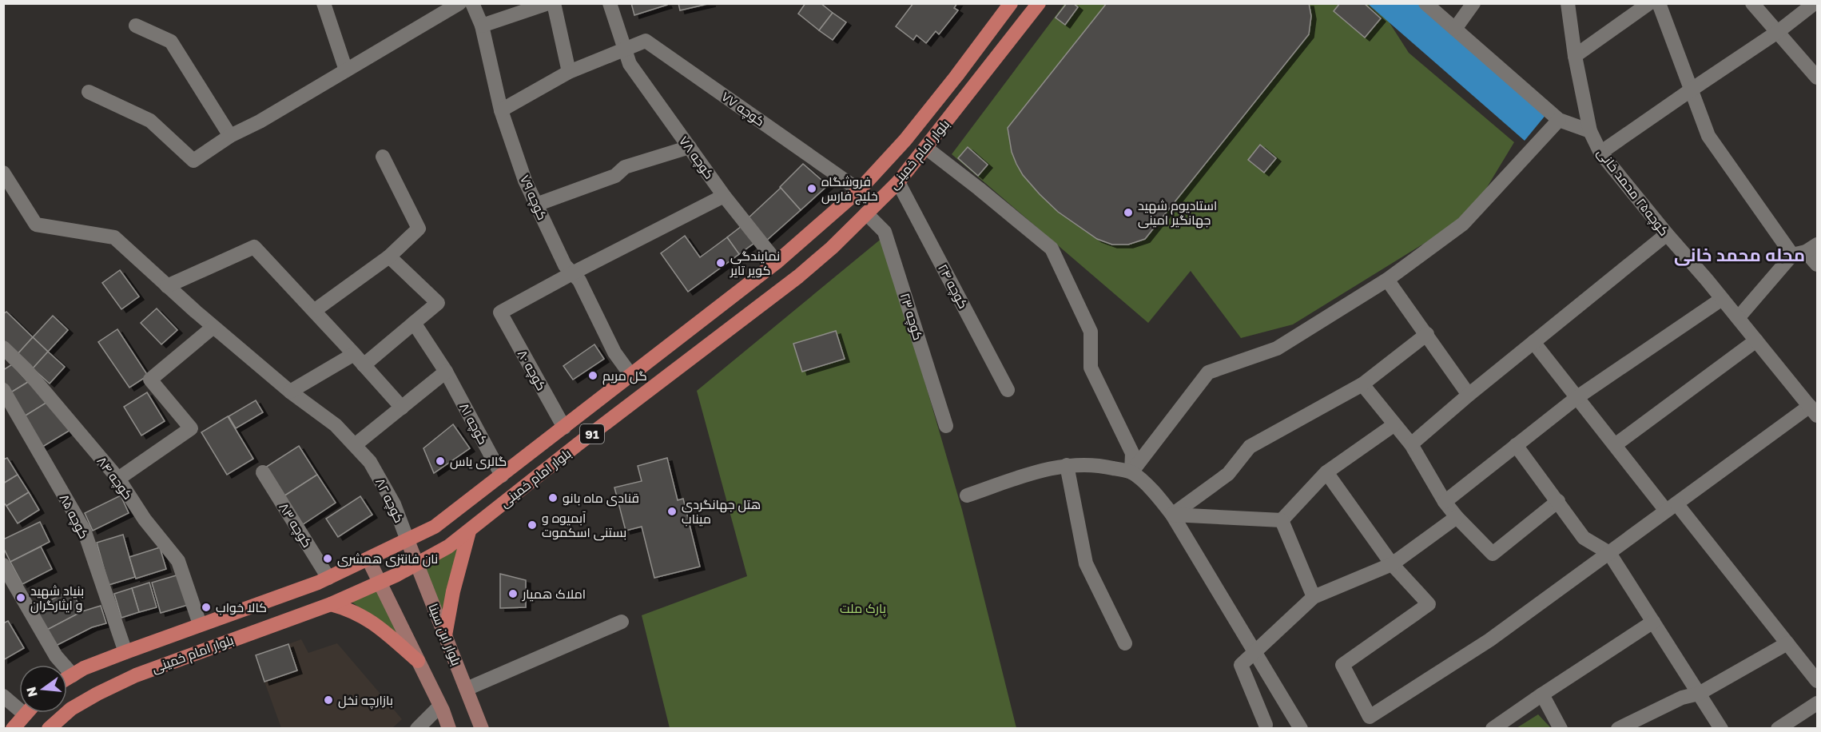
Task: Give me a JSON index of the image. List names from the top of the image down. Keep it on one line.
{"streets":{"main road":["بلوار امام خمینی","91","بلوار ابن سینا"],"street":["کوچه ۷۷","کوچه ۷۸","کوچه۲۵ محمد خانی","کوچه ۷۹","کوچه ۲۴","کوچه ۲۳","کوچه ۸۰","کوچه ۸۱","کوچه ۸۴","کوچه ۸۲","کوچه ۸۵","کوچه ۸۳"]},"crossings":[["کوچه ۷۷","بلوار امام خمینی"],["کوچه ۷۷","کوچه ۷۸"],["بلوار امام خمینی","کوچه ۷۸"],["بلوار امام خمینی","کوچه ۷۹"],["بلوار امام خمینی","کوچه ۲۴"],["بلوار امام خمینی","کوچه ۲۳"],["بلوار امام خمینی","کوچه ۸۰"],["بلوار امام خمینی","کوچه ۸۱"],["بلوار امام خمینی","کوچه ۸۴"],["بلوار امام خمینی","کوچه ۸۲"],["بلوار امام خمینی","کوچه ۸۵"],["بلوار امام خمینی","کوچه ۸۳"],["بلوار امام خمینی","بلوار ابن سینا"],["کوچه ۷۹","کوچه ۸۰"],["کوچه ۸۲","بلوار ابن سینا"]],"districts":["محله محمد خانی"],"parks":["پارک ملت"],"places":["فروشگاه خلیج فارس","استادیوم شهید جهانگیر امینی","نمایندگی کویر تایر","گل مریم","گالری یاس","قنادی ماه بانو","هتل جهانگردی میناب","آبمیوه و بستنی اسکموت","نان فانتزی همشری","املاک همیار","بنیاد شهید و ایثارگران","کالا خواب","بازارچه نخل"],"north":"left"}
